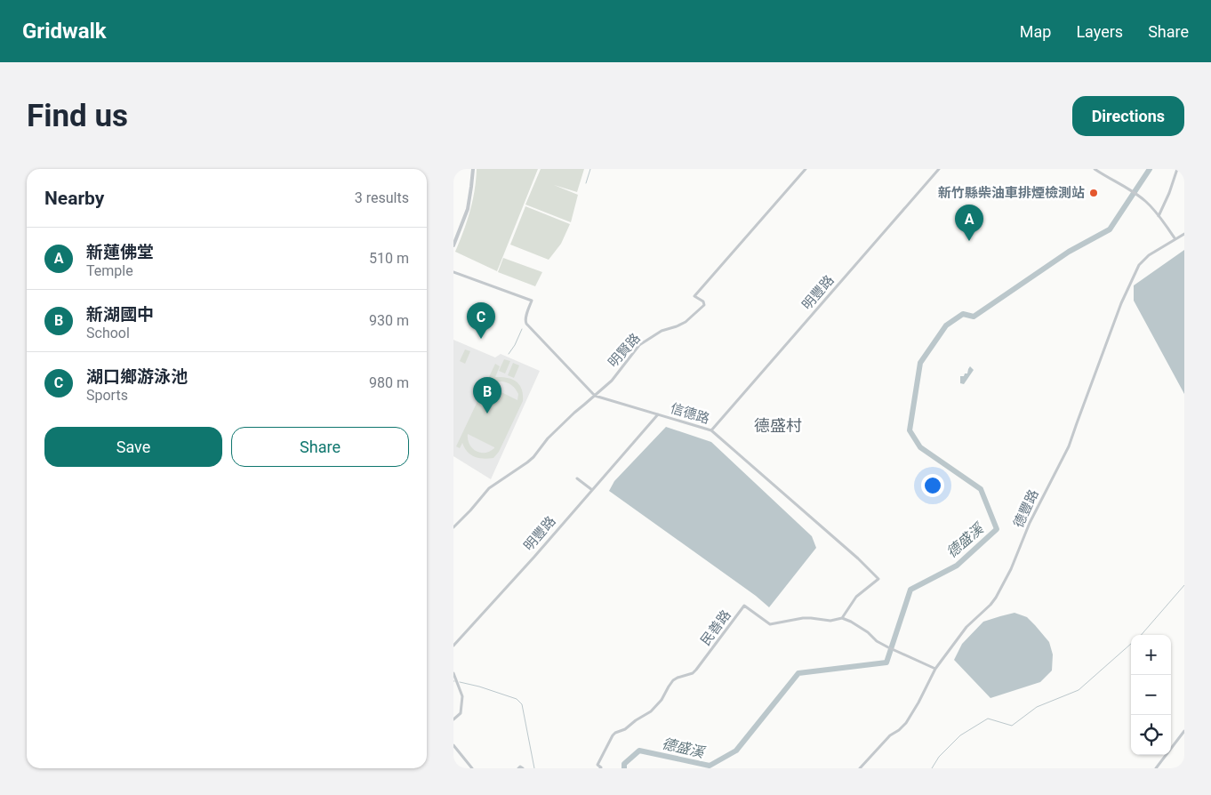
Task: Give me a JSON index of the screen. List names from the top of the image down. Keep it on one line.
{"streets":{"street":["明豐路","明賢路","信德路","德豐路","民善路"]},"crossings":[["明豐路","信德路"],["明賢路","信德路"],["信德路","民善路"]],"districts":["德盛村"],"water":["德盛溪"],"places":["新竹縣柴油車排煙檢測站"],"page":{"header":"Gridwalk","nav":["Map","Layers","Share"],"buttons":["Directions",["Save","Share"]],"title":"Find us","heading":["Nearby","3 results"],"pins":["A","C","B"],"list":[{"mark":"A","name":"新蓮佛堂","note":"Temple","value":"510 m"},{"mark":"B","name":"新湖國中","note":"School","value":"930 m"},{"mark":"C","name":"湖口鄉游泳池","note":"Sports","value":"980 m"}],"map_buttons":["+","−"]}}
